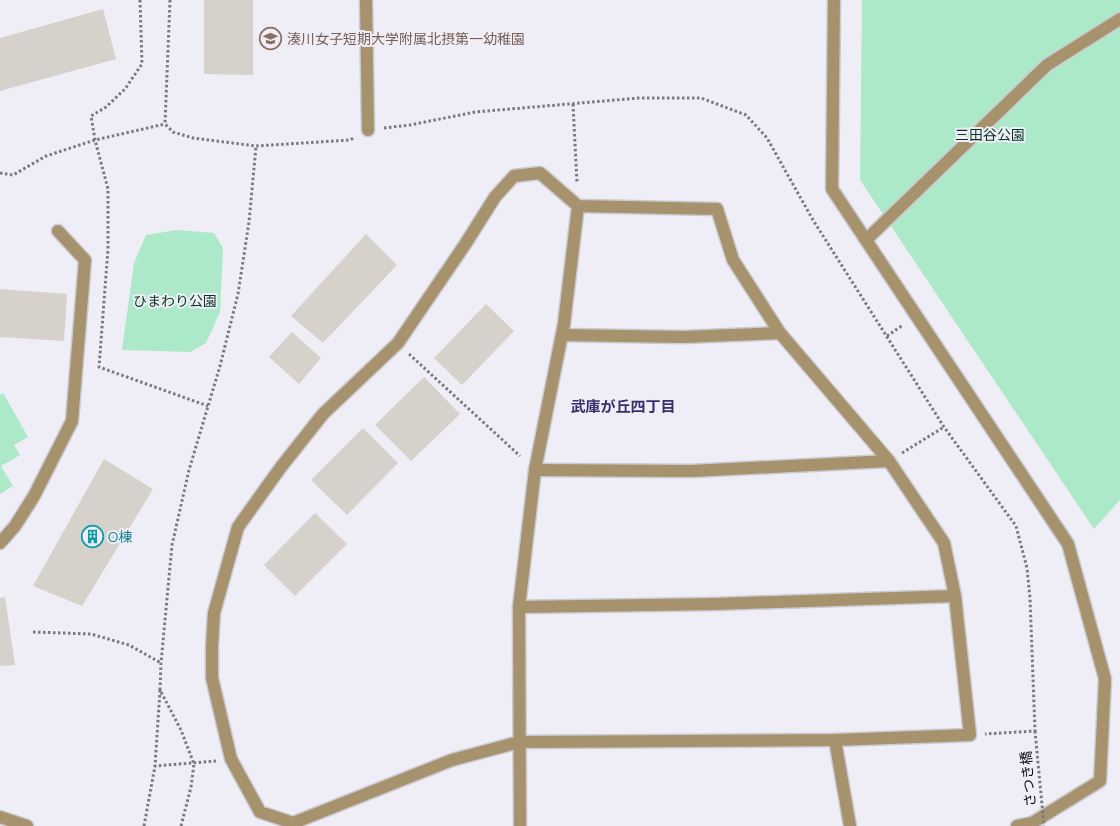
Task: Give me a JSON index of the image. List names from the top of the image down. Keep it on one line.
{"streets":{"path":["さつき橋"]},"districts":["武庫が丘四丁目"],"parks":["三田谷公園","ひまわり公園"],"places":{"school or university":["湊川女子短期大学附属北摂第一幼稚園"],"building":["O棟"]}}
